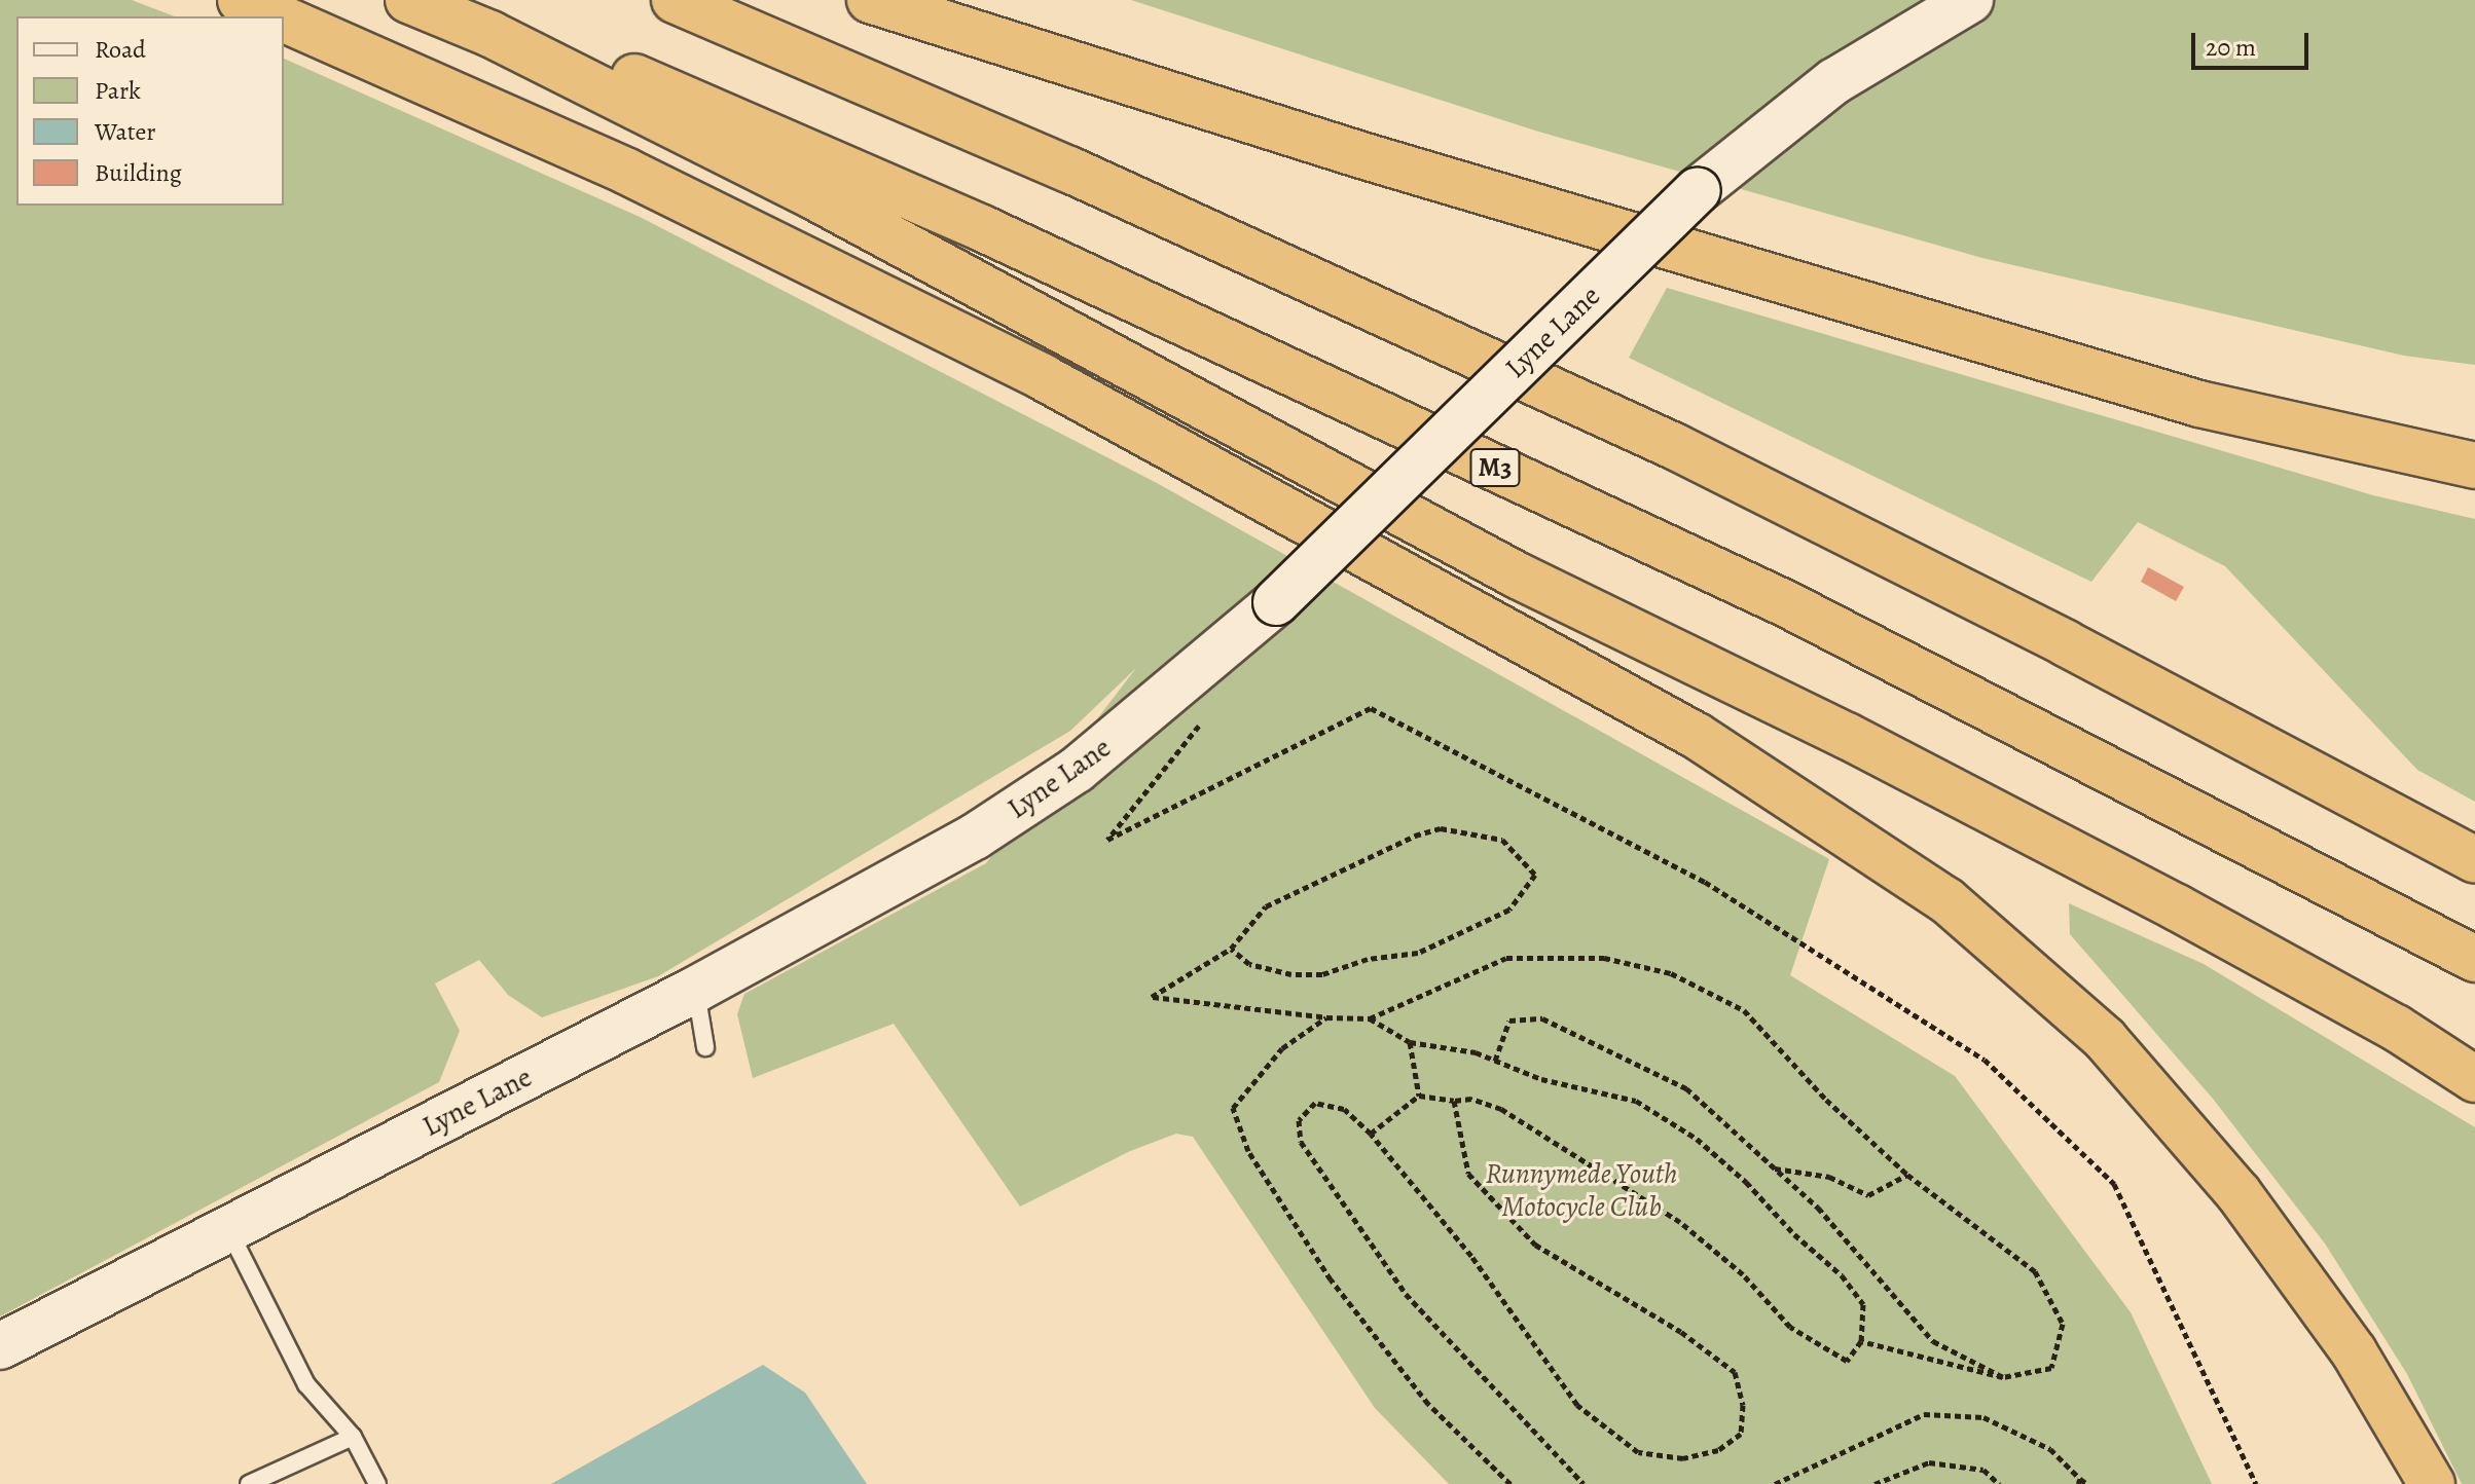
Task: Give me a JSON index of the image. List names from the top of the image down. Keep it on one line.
{"streets":{"highway":["M3"],"street":["Lyne Lane"]},"parks":["Runnymede Youth Motocycle Club"],"legend":["Road","Park","Water","Building"],"scale_bar":"20 m"}
